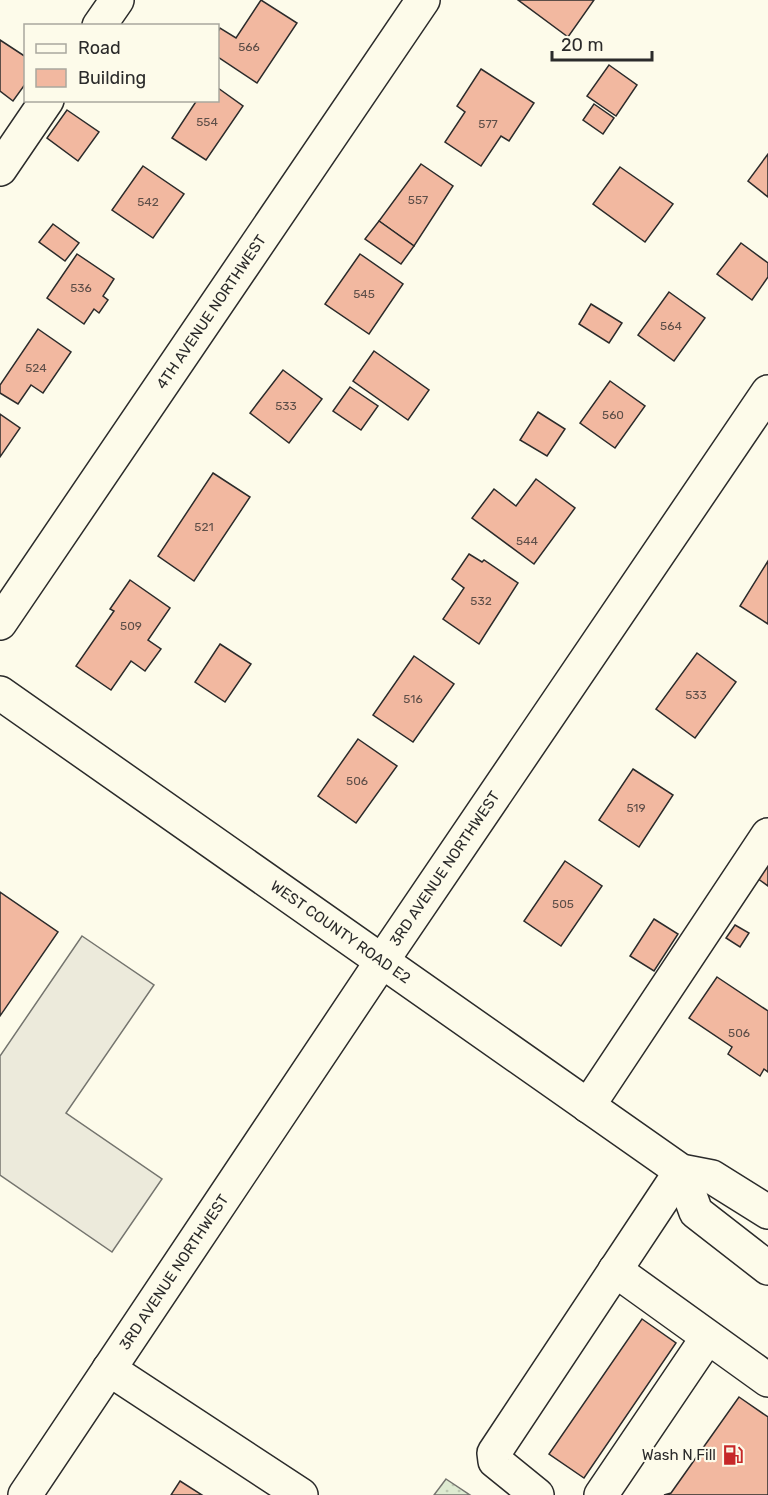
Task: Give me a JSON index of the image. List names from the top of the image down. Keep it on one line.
{"streets":{"street":["4TH AVENUE NORTHWEST","3RD AVENUE NORTHWEST","WEST COUNTY ROAD E2"]},"crossings":[["3RD AVENUE NORTHWEST","WEST COUNTY ROAD E2"]],"places":{"fuel station":["Wash N Fill"]},"house_numbers":["566","554","577","557","542","536","545","564","524","533","560","521","544","532","509","533","516","506","519","505","506"],"legend":["Road","Building"],"scale_bar":"20 m"}
